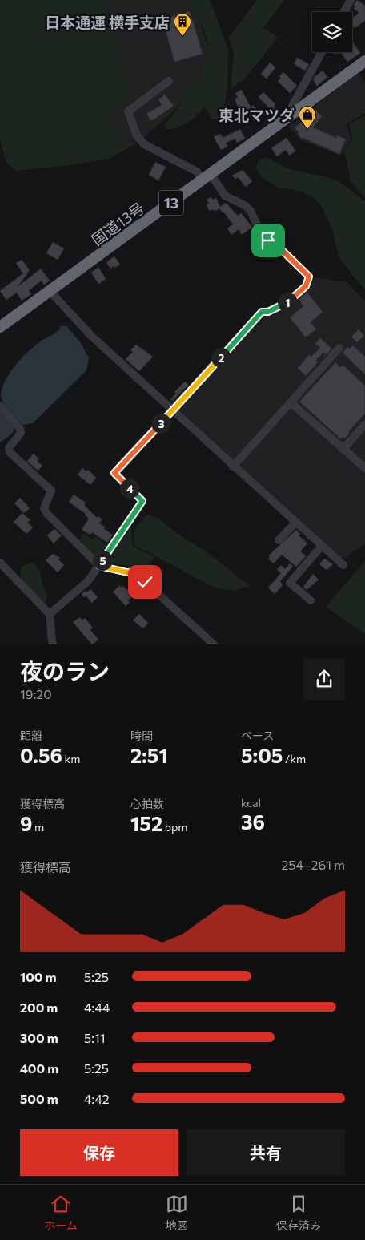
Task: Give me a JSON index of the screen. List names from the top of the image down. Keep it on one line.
{"streets":{"highway":["13","国道13号"]},"crossings":[["13","国道13号"]],"places":{"building":["日本通運 横手支店"],"shop":["東北マツダ"]},"page":{"pins":["1","2","3","4","5"],"heading":["夜のラン","19:20"],"stats":[["距離","0.56 km"],["時間","2:51"],["ペース","5:05 /km"],["獲得標高","9 m"],["心拍数","152 bpm"],["kcal","36"]],"chart":["獲得標高","254–261 m"],"list":[{"name":"100 m","note":"5:25"},{"name":"200 m","note":"4:44"},{"name":"300 m","note":"5:11"},{"name":"400 m","note":"5:25"},{"name":"500 m","note":"4:42"}],"buttons":["保存","共有"],"tabs":["ホーム","地図","保存済み"]}}
